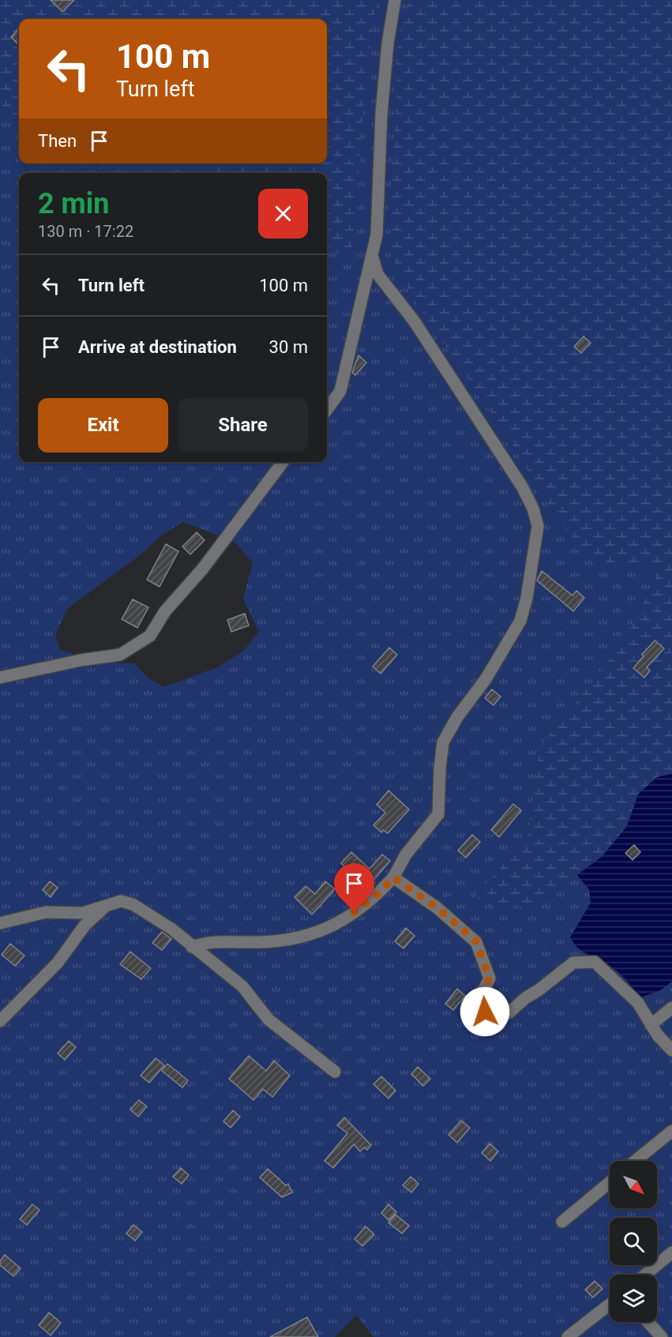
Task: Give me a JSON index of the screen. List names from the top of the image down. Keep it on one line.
{"north":"bottom right","page":{"turn":["100 m","Turn left"],"then":"Then","heading":["2 min","130 m · 17:22"],"list":[{"name":"Turn left","value":"100 m"},{"name":"Arrive at destination","value":"30 m"}],"buttons":["Exit","Share"]}}
